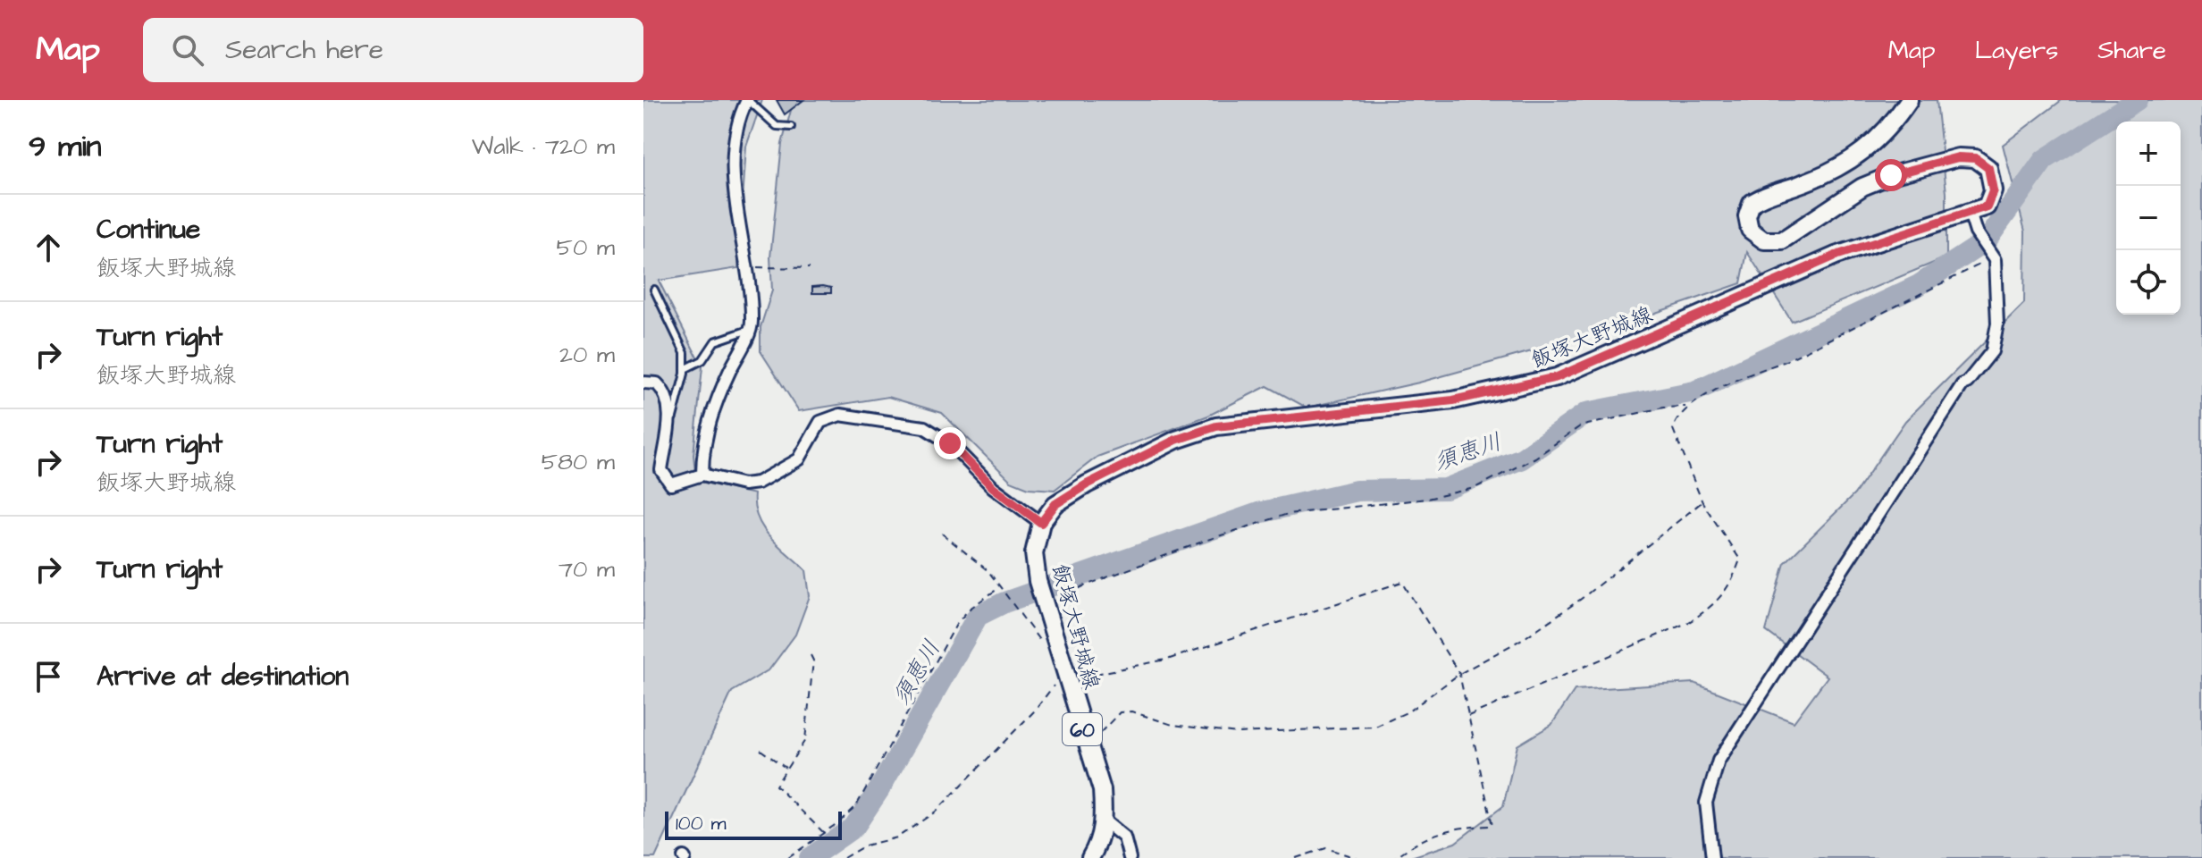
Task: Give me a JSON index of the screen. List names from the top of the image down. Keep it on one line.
{"streets":{"main road":["飯塚大野城線","60"]},"water":["須恵川"],"scale_bar":"100 m","page":{"header":"Map","search":"Search here","nav":["Map","Layers","Share"],"heading":["9 min","Walk · 720 m"],"map_buttons":["+","−"],"list":[["Continue","飯塚大野城線","50 m"],["Turn right","飯塚大野城線","20 m"],["Turn right","飯塚大野城線","580 m"],["Turn right","70 m"],"Arrive at destination"],"scale":"100 m"}}
